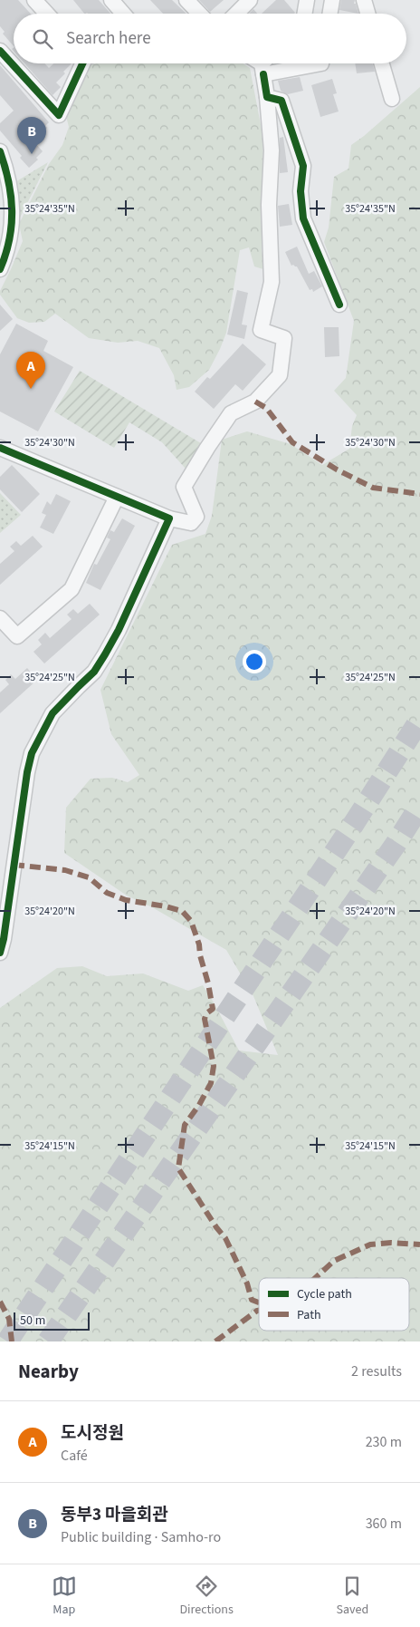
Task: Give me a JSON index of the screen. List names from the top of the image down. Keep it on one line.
{"legend":["Cycle path","Path"],"scale_bar":"50 m","page":{"search":"Search here","pins":["B","A"],"scale":"50 m","heading":["Nearby","2 results"],"list":[{"mark":"A","name":"도시정원","note":"Café","value":"230 m"},{"mark":"B","name":"동부3 마을회관","note":"Public building · Samho-ro","value":"360 m"}],"nav":["Map","Directions","Saved"]},"coordinates":["35°24'35\"N","35°24'30\"N","35°24'25\"N","35°24'20\"N","35°24'15\"N"]}
